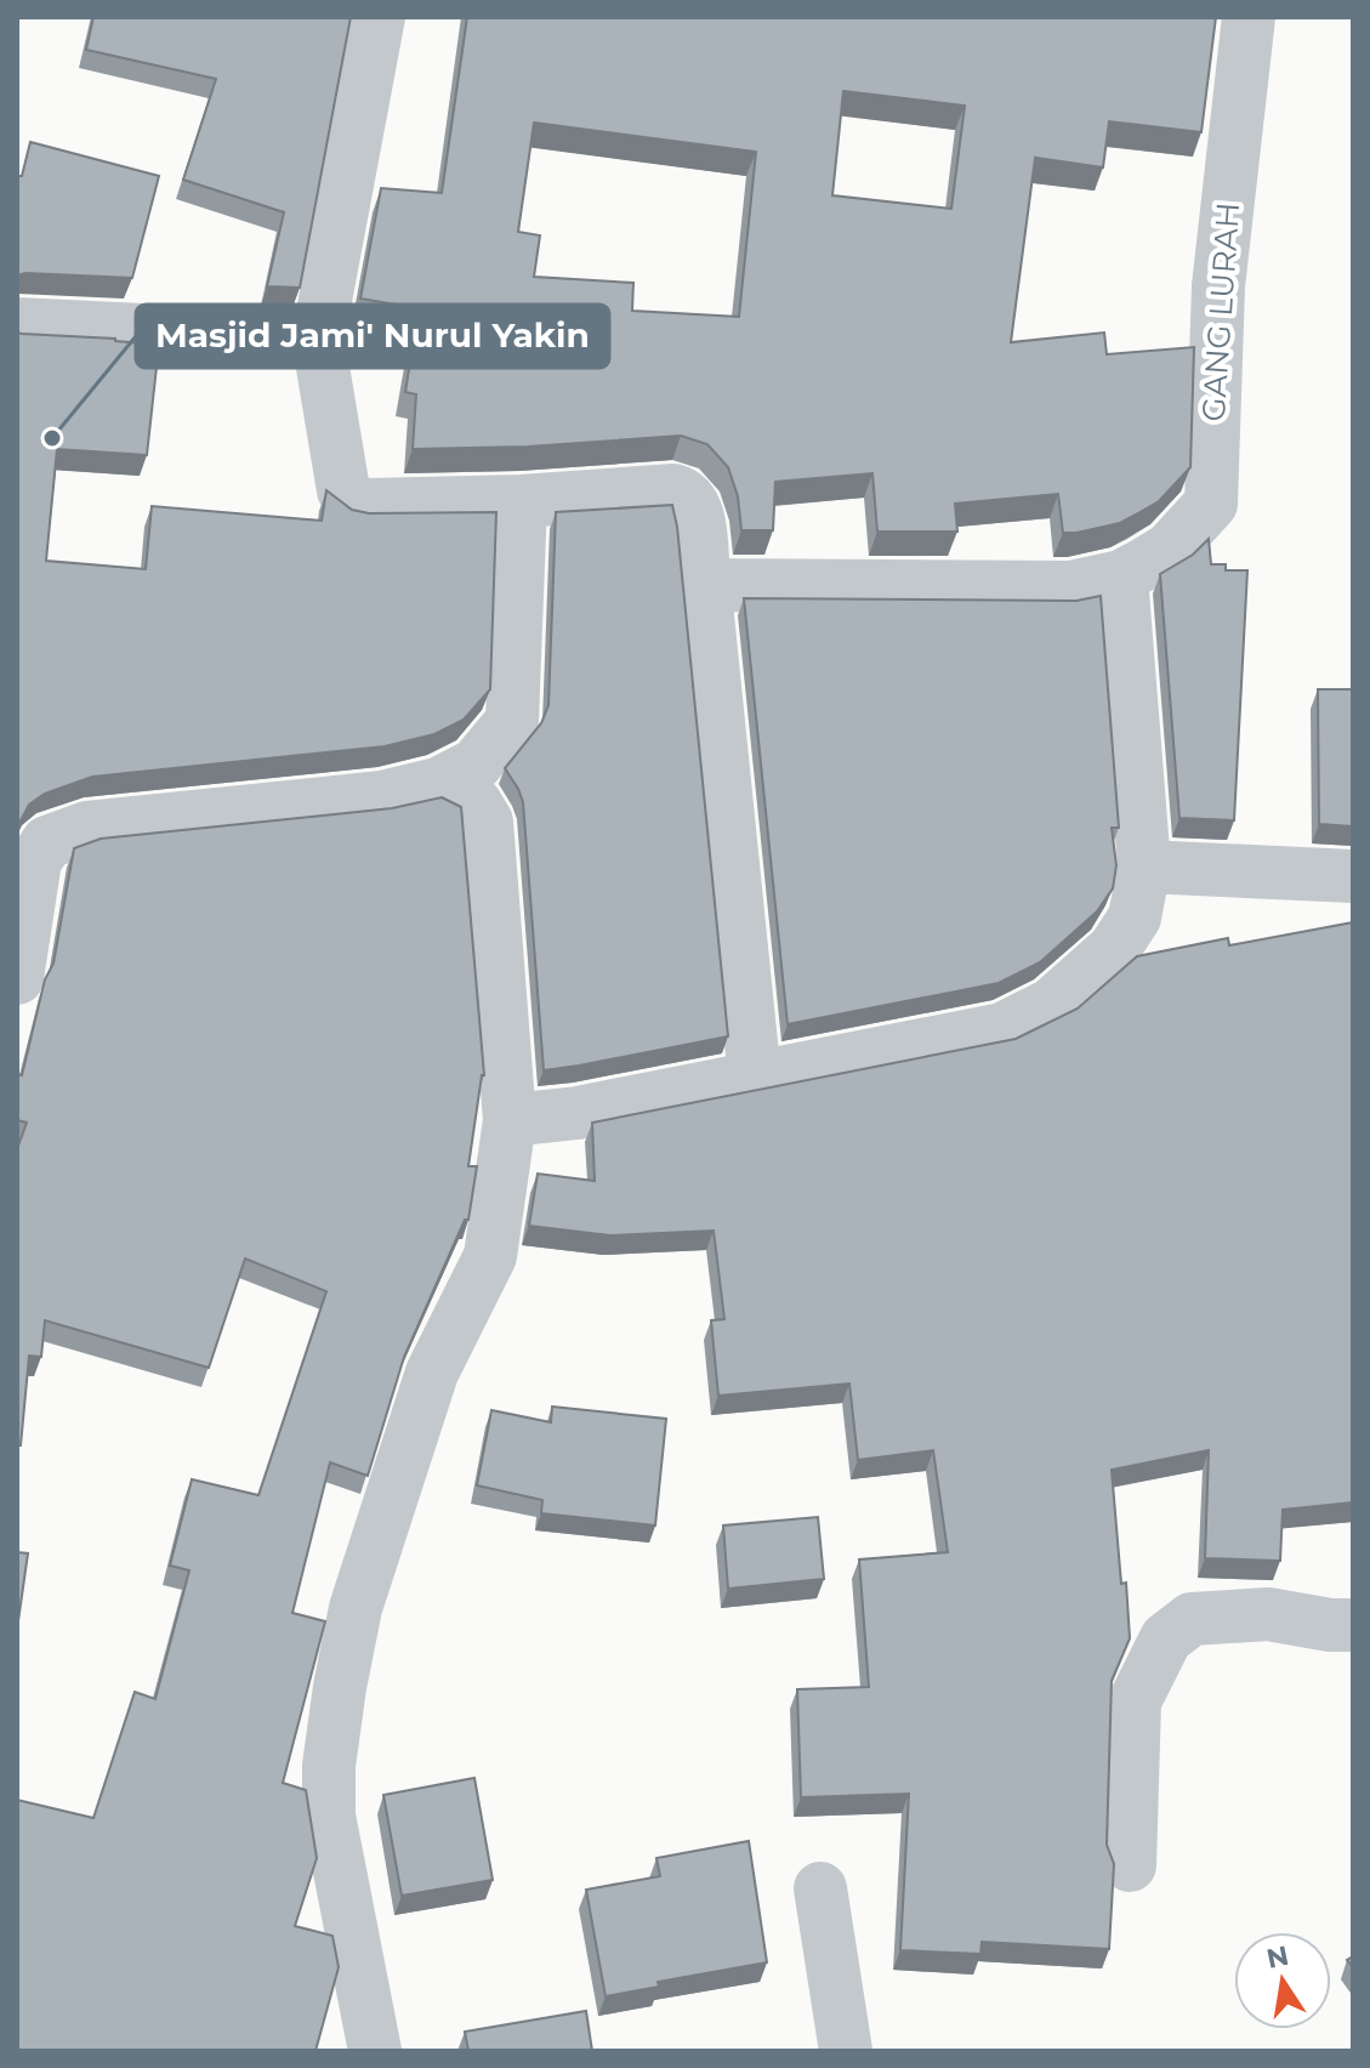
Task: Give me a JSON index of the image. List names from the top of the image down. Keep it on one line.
{"streets":{"street":["GANG LURAH"]},"places":["Masjid Jami' Nurul Yakin"],"north":"top"}
